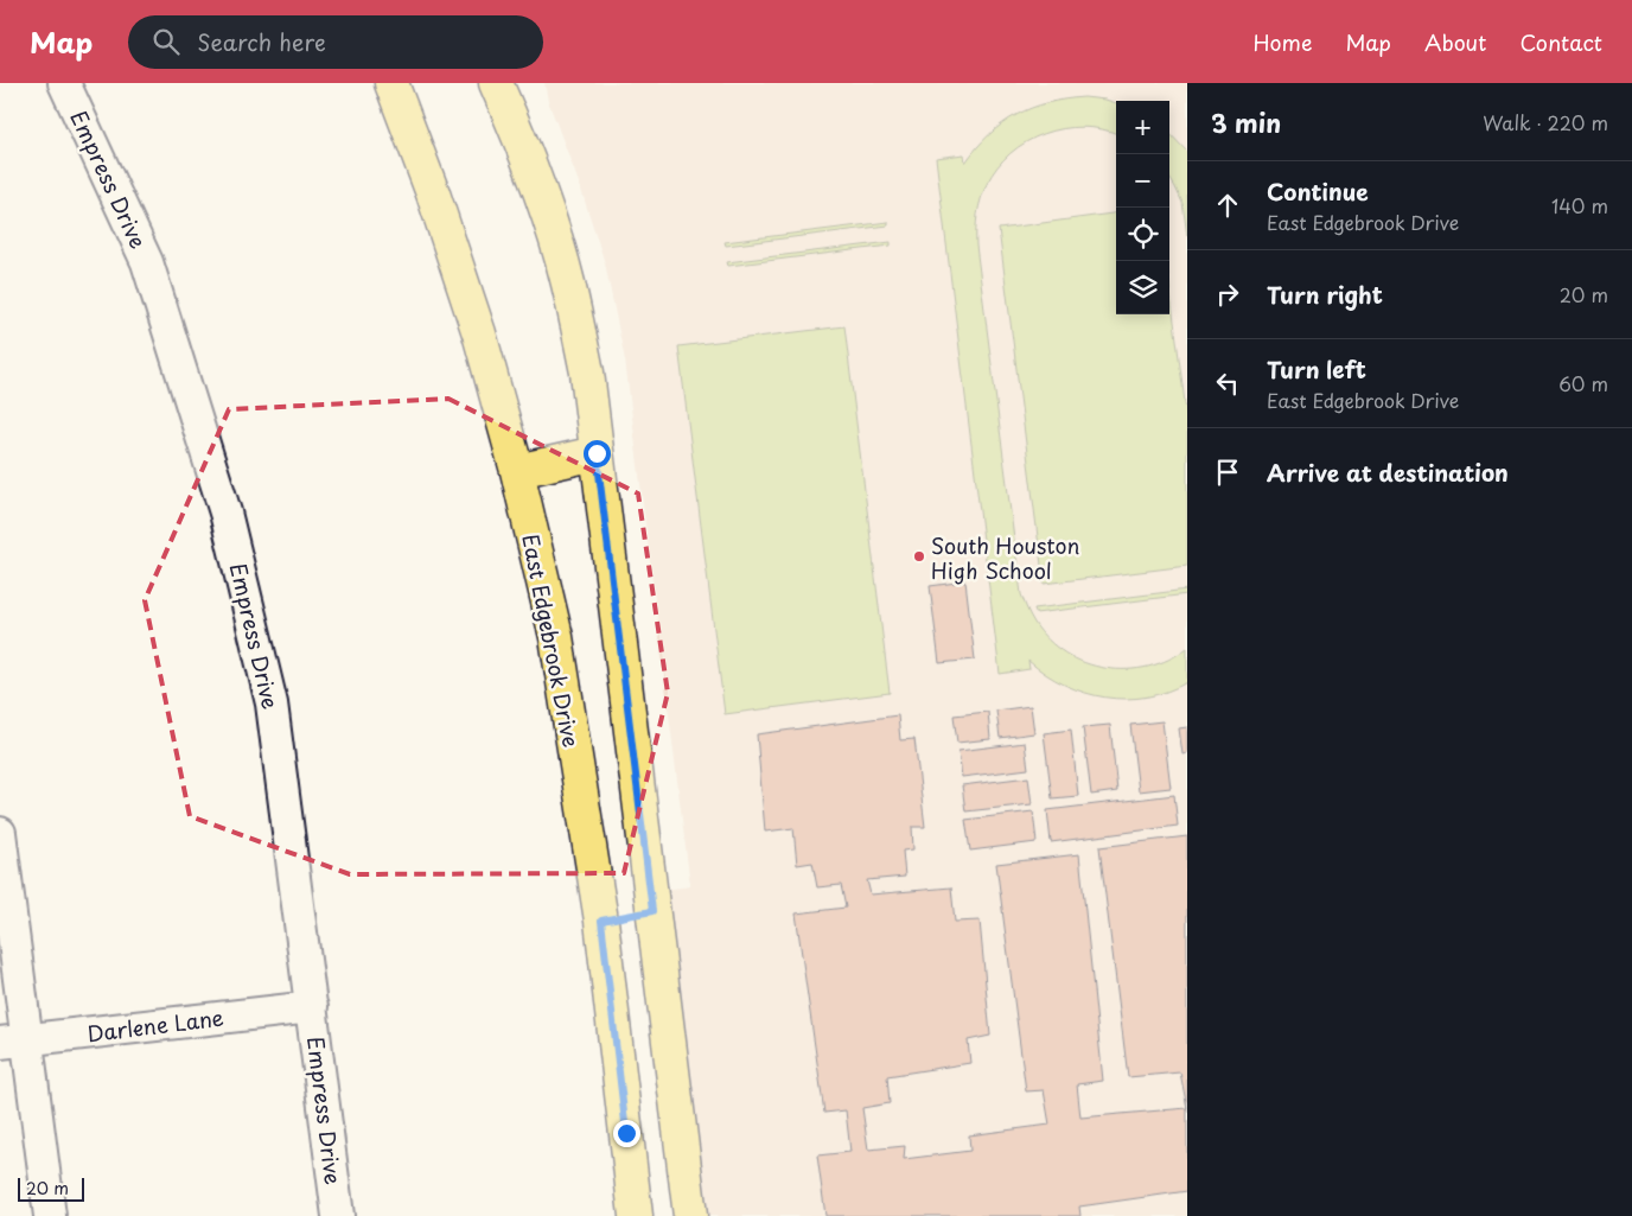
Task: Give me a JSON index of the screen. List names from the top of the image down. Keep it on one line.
{"streets":{"main road":["East Edgebrook Drive"],"street":["Empress Drive","Darlene Lane"]},"crossings":[["Empress Drive","Darlene Lane"]],"places":["South Houston High School"],"scale_bar":"20 m","page":{"header":"Map","search":"Search here","nav":["Home","Map","About","Contact"],"heading":["3 min","Walk · 220 m"],"map_buttons":["+","−"],"list":[["Continue","East Edgebrook Drive","140 m"],["Turn right","20 m"],["Turn left","East Edgebrook Drive","60 m"],"Arrive at destination"],"scale":"20 m"}}
